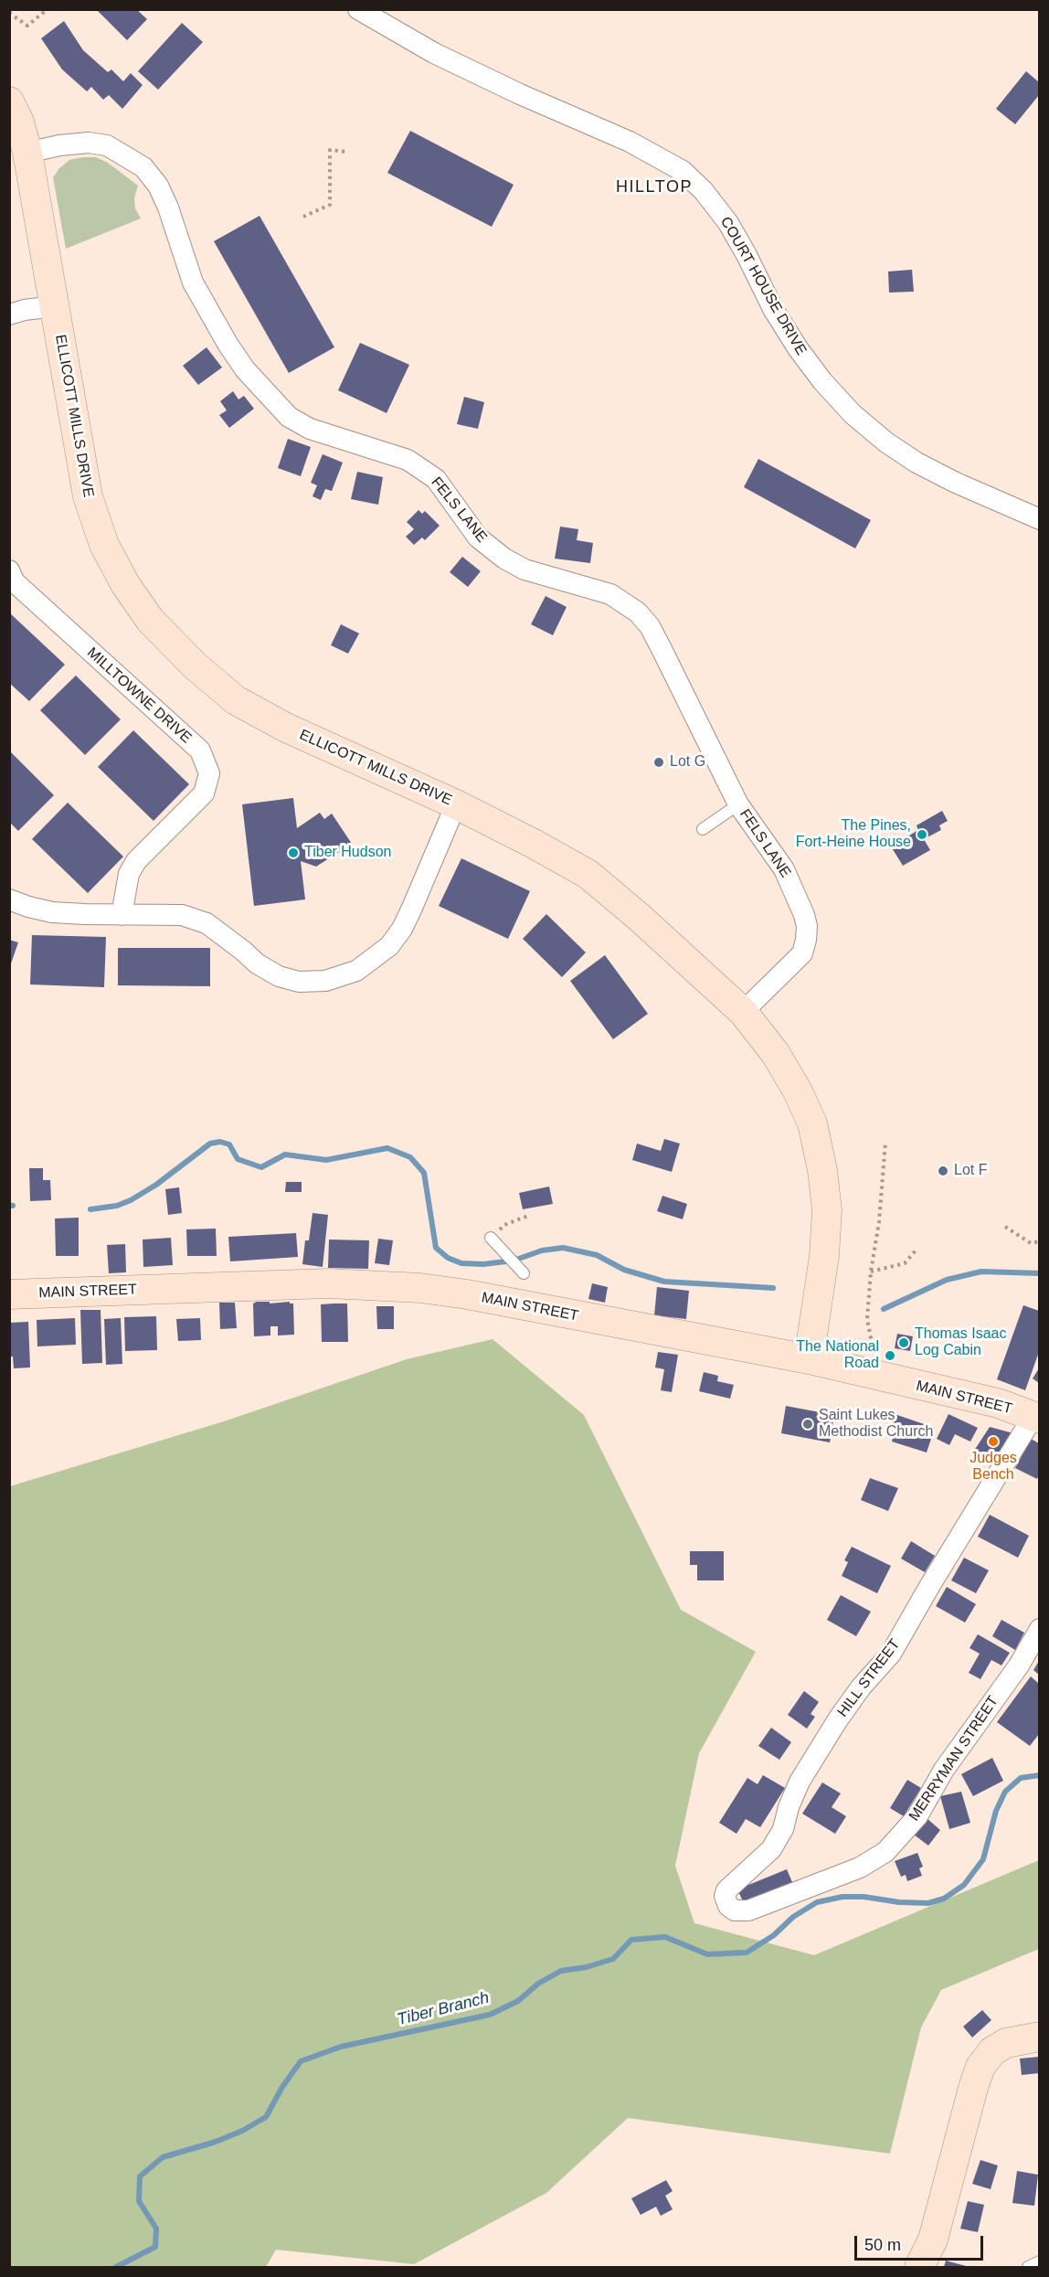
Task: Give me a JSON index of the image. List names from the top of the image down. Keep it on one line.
{"streets":{"main road":["ELLICOTT MILLS DRIVE","MAIN STREET"],"street":["COURT HOUSE DRIVE","FELS LANE","MILLTOWNE DRIVE","HILL STREET","MERRYMAN STREET"]},"crossings":[["ELLICOTT MILLS DRIVE","FELS LANE"],["ELLICOTT MILLS DRIVE","MAIN STREET"],["MAIN STREET","HILL STREET"],["HILL STREET","MERRYMAN STREET"]],"districts":["HILLTOP"],"water":["Tiber Branch"],"places":["Lot G","The Pines, Fort-Heine House","Tiber Hudson","Lot F","Thomas Isaac Log Cabin","The National Road","Saint Lukes Methodist Church","Judges Bench"],"scale_bar":"50 m"}
